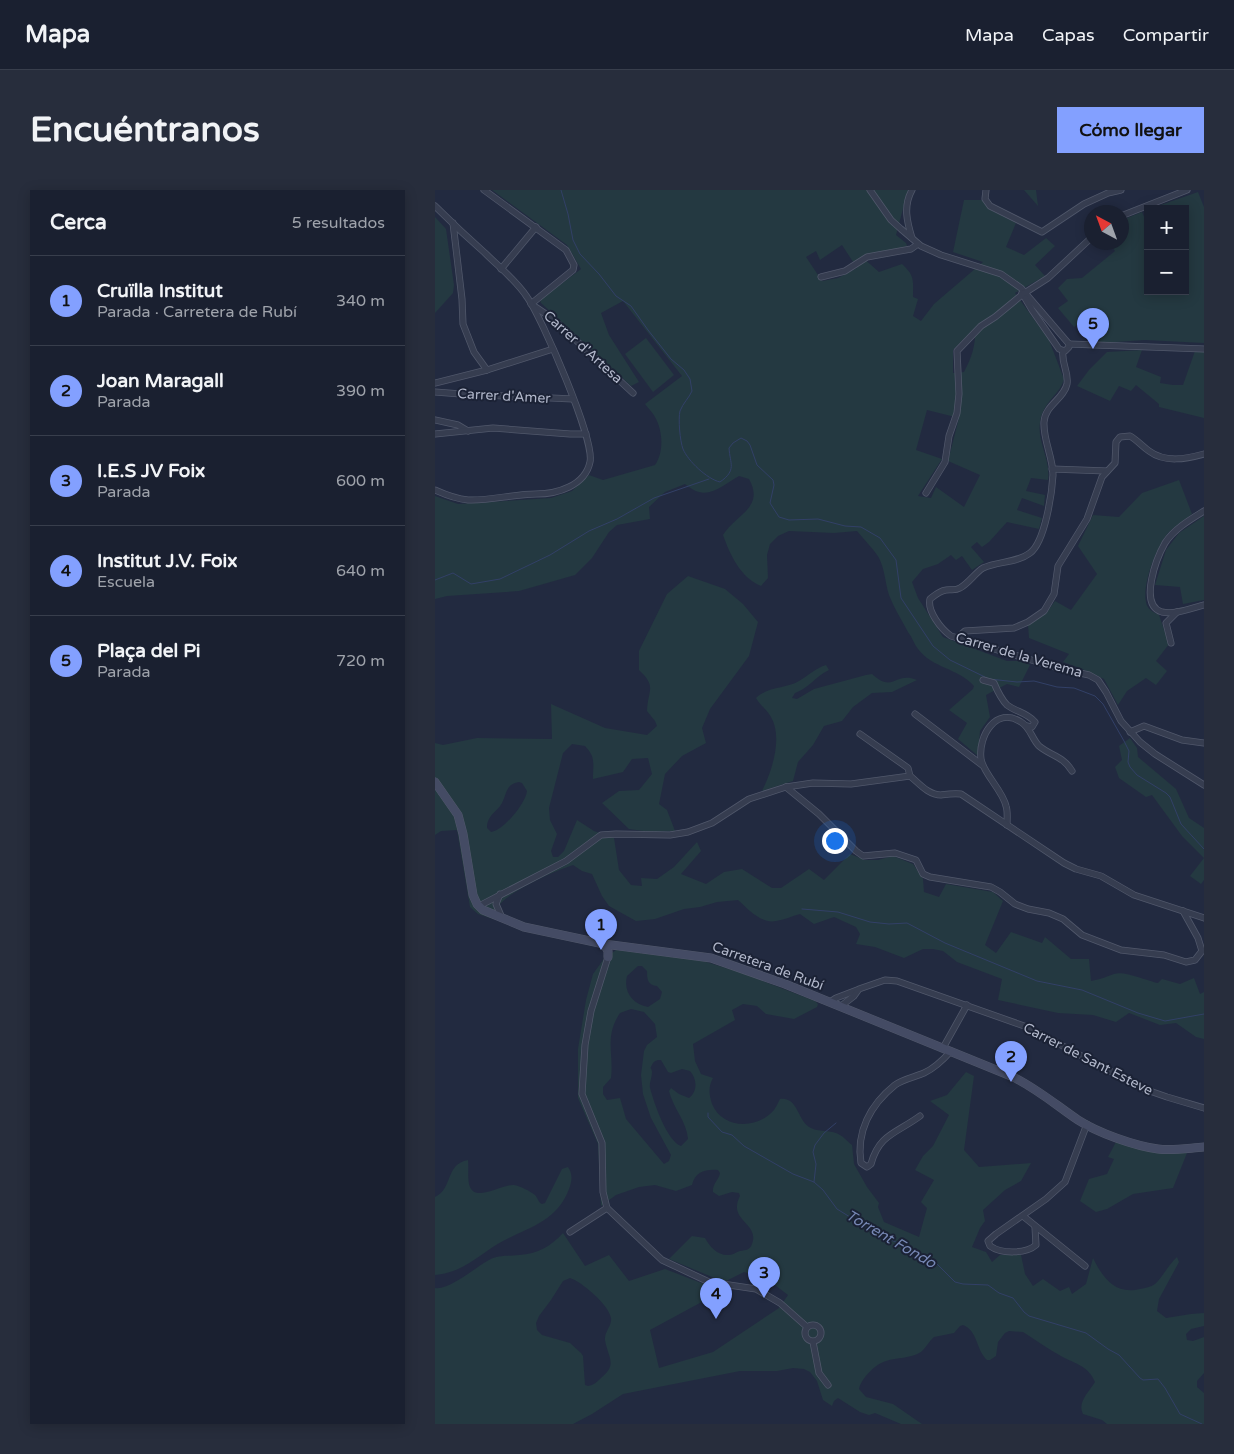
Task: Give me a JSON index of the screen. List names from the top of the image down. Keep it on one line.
{"streets":{"street":["Carrer d'Artesa","Carrer d'Amer","Carrer de la Verema","Carretera de Rubí","Carrer de Sant Esteve"]},"crossings":[["Carretera de Rubí","Carrer de Sant Esteve"]],"water":["Torrent Fondo"],"north":"top left","page":{"header":"Mapa","nav":["Mapa","Capas","Compartir"],"buttons":"Cómo llegar","title":"Encuéntranos","heading":["Cerca","5 resultados"],"map_buttons":["+","−"],"list":[{"mark":"1","name":"Cruïlla Institut","note":"Parada · Carretera de Rubí","value":"340 m"},{"mark":"2","name":"Joan Maragall","note":"Parada","value":"390 m"},{"mark":"3","name":"I.E.S JV Foix","note":"Parada","value":"600 m"},{"mark":"4","name":"Institut J.V. Foix","note":"Escuela","value":"640 m"},{"mark":"5","name":"Plaça del Pi","note":"Parada","value":"720 m"}],"pins":["5","1","2","3","4"]}}
